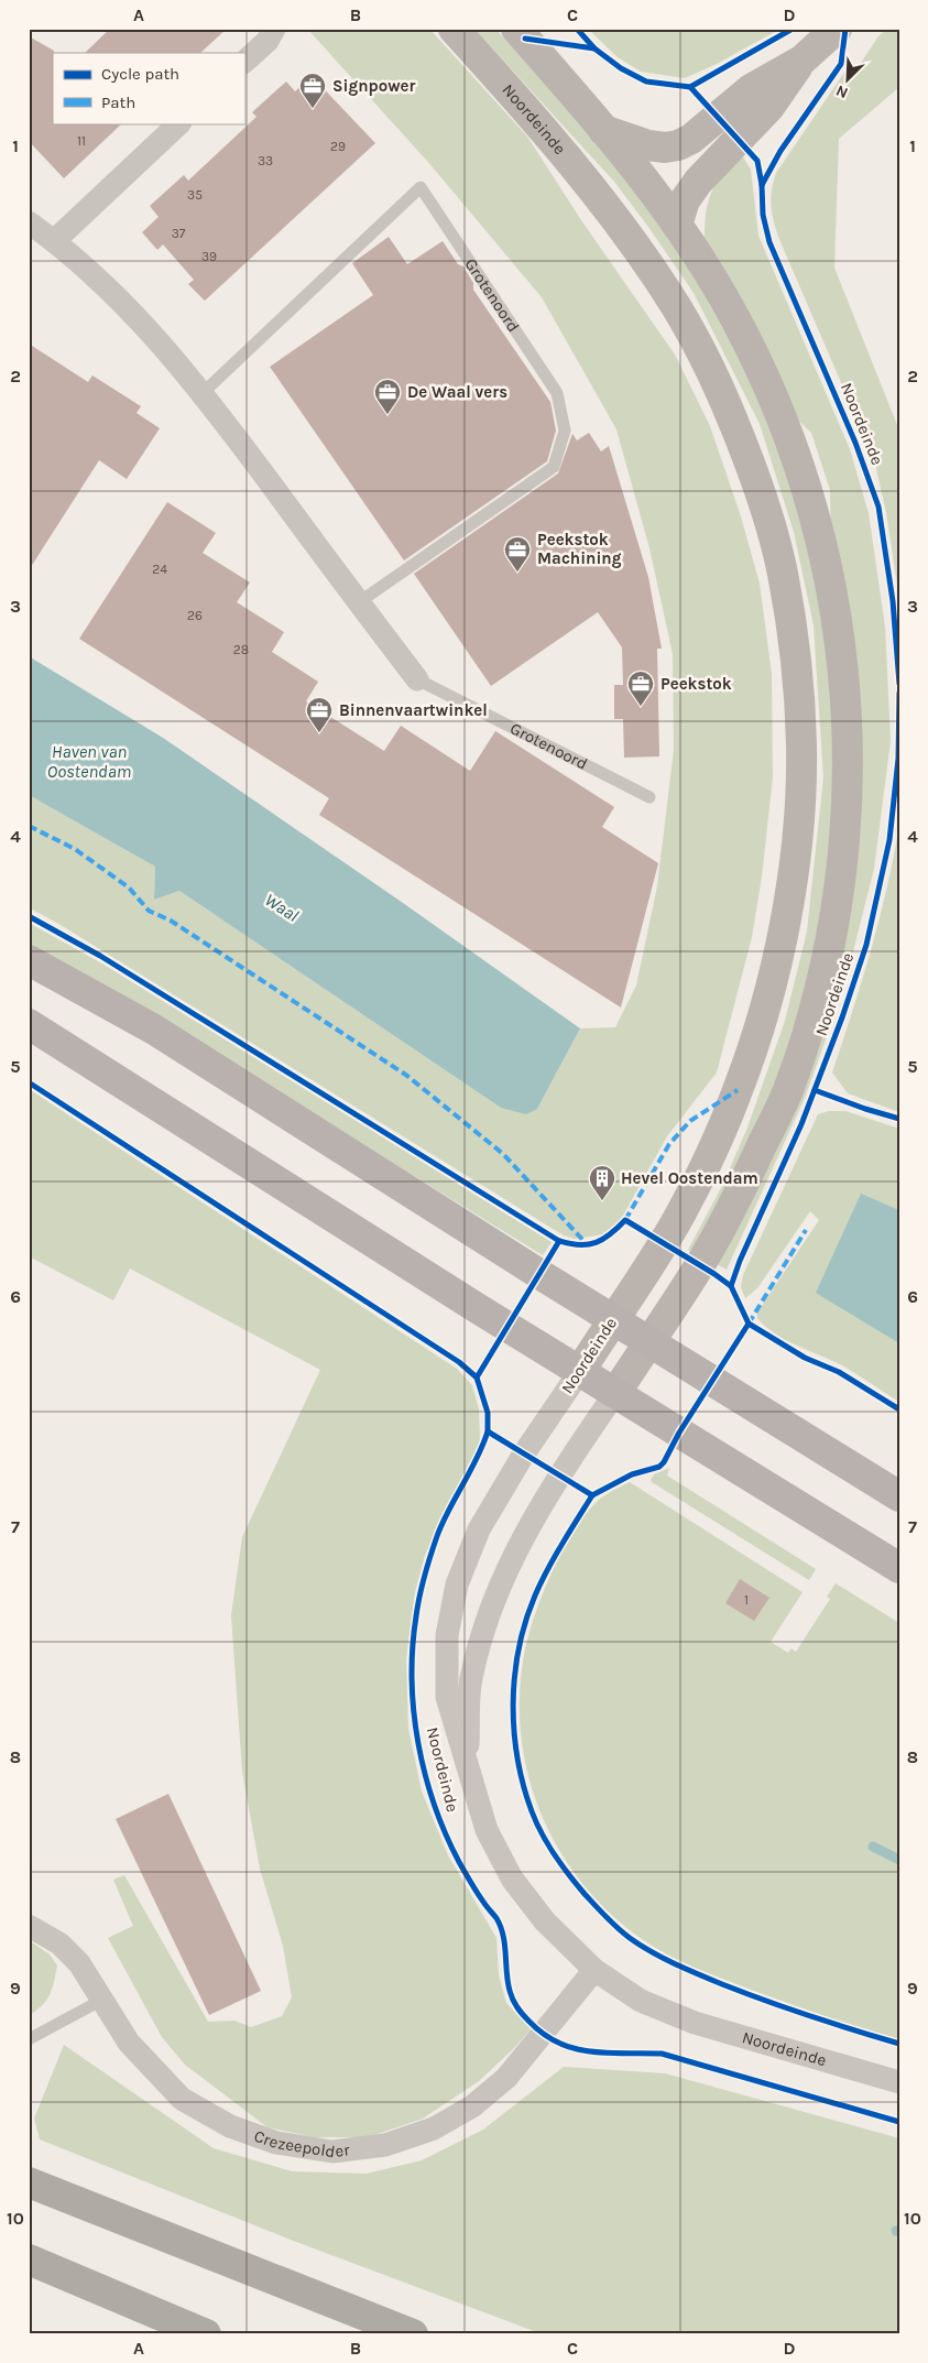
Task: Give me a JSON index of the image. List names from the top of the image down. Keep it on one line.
{"streets":{"main road":["Noordeinde"],"street":["Grotenoord","Crezeepolder"]},"crossings":[["Noordeinde","Crezeepolder"]],"water":["Haven van Oostendam","Waal"],"places":{"office":["Signpower","De Waal vers","Peekstok Machining","Peekstok","Binnenvaartwinkel"],"building":["Hevel Oostendam"]},"house_numbers":["11","29","33","35","37","39","24","26","28","1"],"legend":["Cycle path","Path"],"north":"bottom left","grid":{"columns":["A","B","C","D"],"rows":["1","2","3","4","5","6","7","8","9","10"]}}
